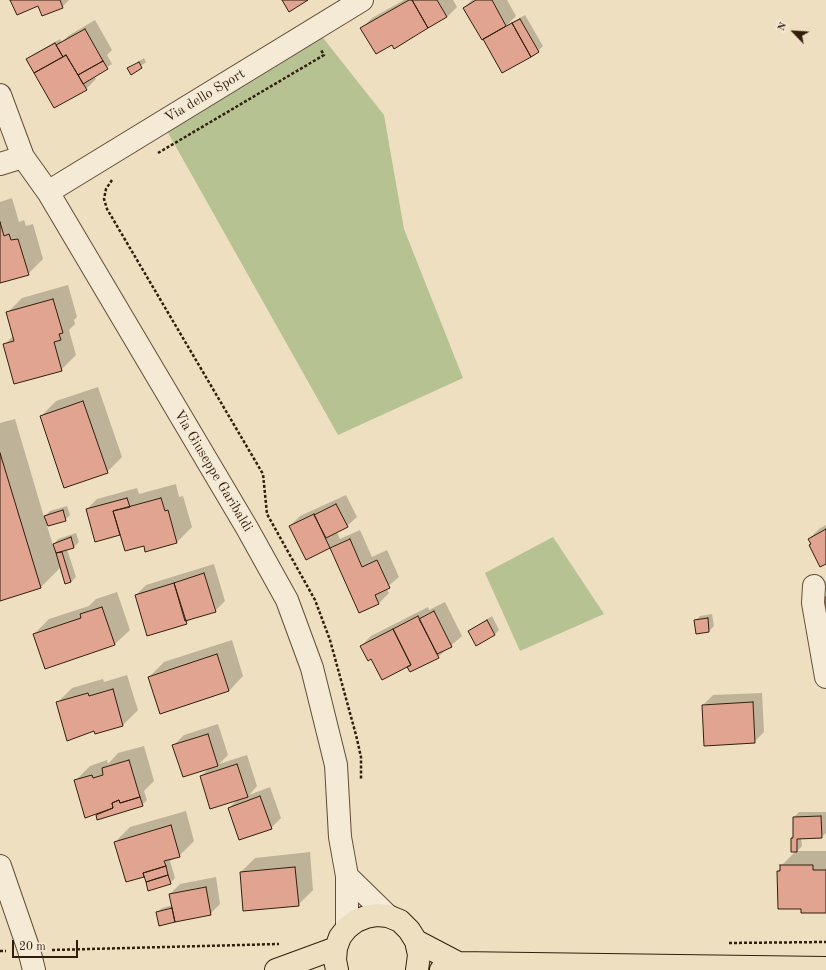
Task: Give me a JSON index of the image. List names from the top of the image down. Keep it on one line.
{"streets":{"street":["Via dello Sport","Via Giuseppe Garibaldi"]},"crossings":[["Via dello Sport","Via Giuseppe Garibaldi"]],"scale_bar":"20 m","north":"top left"}
